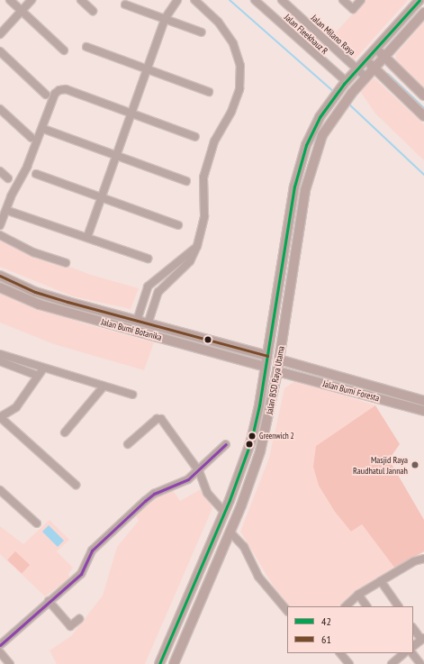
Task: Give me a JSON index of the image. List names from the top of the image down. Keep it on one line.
{"streets":{"main road":["Jalan Bumi Botanika","Jalan BSD Raya Utama","Jalan Bumi Foresta"],"street":["Jalan Fleekhauz R","Jalan Milano Raya"]},"crossings":[["Jalan Fleekhauz R","Jalan BSD Raya Utama"],["Jalan Milano Raya","Jalan BSD Raya Utama"],["Jalan Bumi Botanika","Jalan BSD Raya Utama"],["Jalan BSD Raya Utama","Jalan Bumi Foresta"]],"places":["Greenwich 2","Masjid Raya Raudhatul Jannah"],"lines":["transit line 42","transit line 61"],"legend":["42","61"]}
